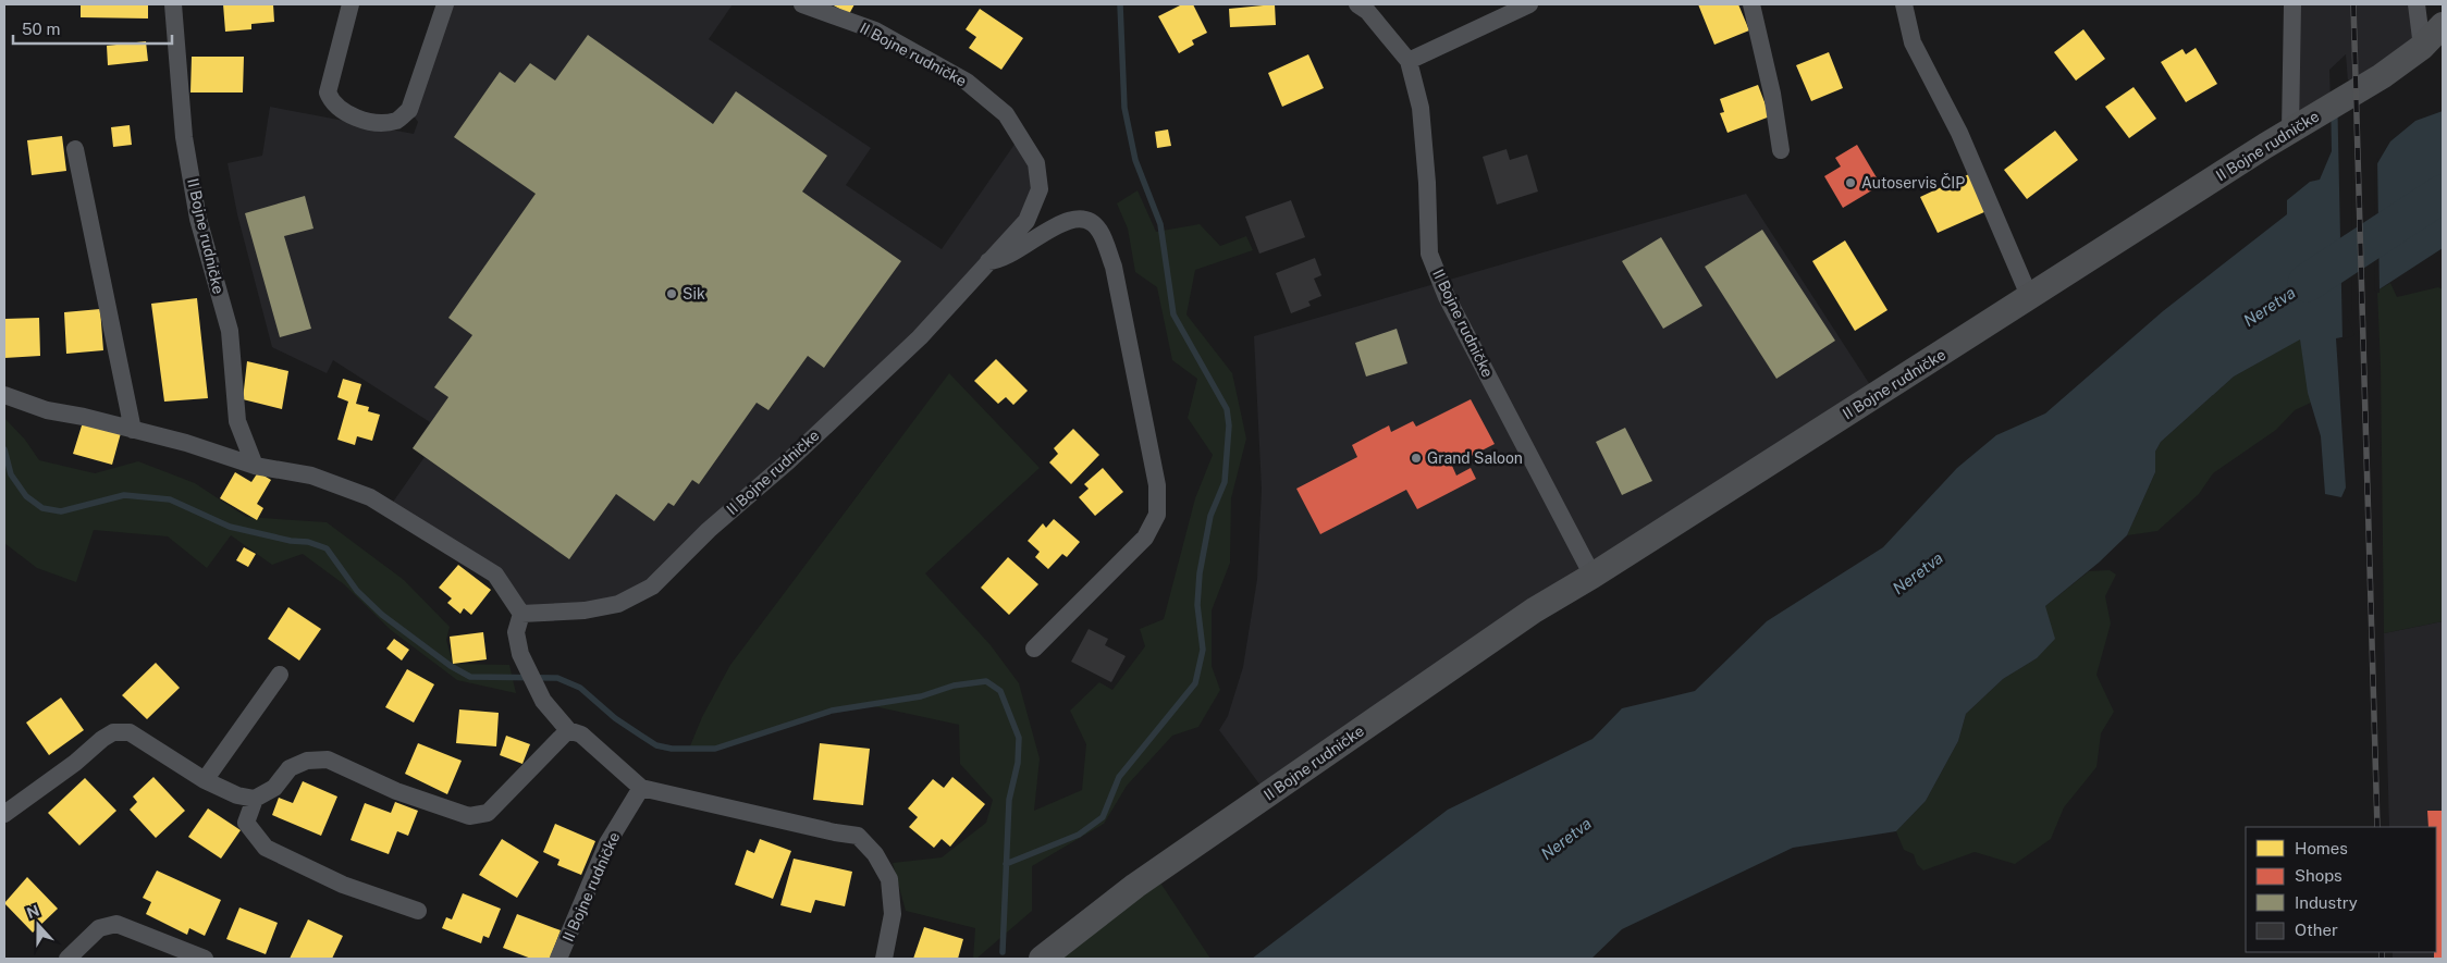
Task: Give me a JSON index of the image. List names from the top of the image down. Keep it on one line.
{"streets":{"street":["II Bojne rudničke"]},"water":["Neretva"],"places":["Autoservis ČIP","Sik","Grand Saloon"],"legend":["Homes","Shops","Industry","Other"],"scale_bar":"50 m","north":"top"}
